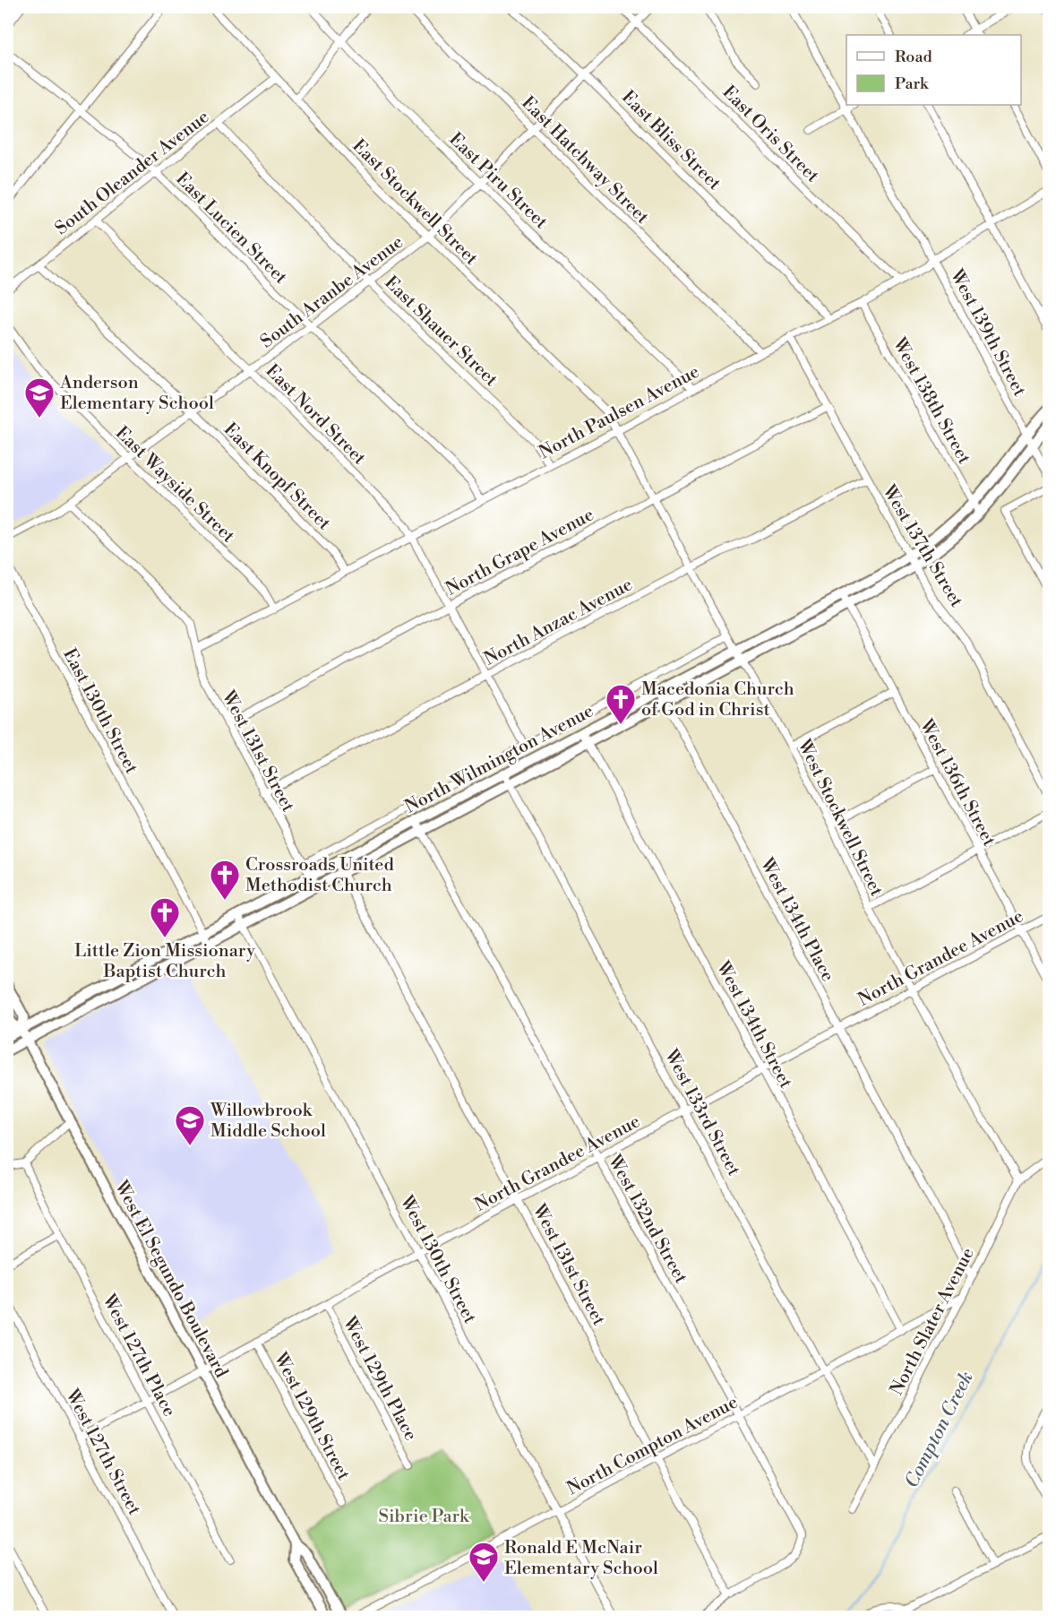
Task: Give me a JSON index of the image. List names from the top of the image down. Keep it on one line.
{"streets":{"main road":["North Wilmington Avenue","West El Segundo Boulevard"],"street":["East Oris Street","East Bliss Street","East Hatchway Street","South Oleander Avenue","East Piru Street","East Stockwell Street","East Lucien Street","South Aranbe Avenue","East Shauer Street","West 139th Street","West 138th Street","North Paulsen Avenue","East Nord Street","East Knopf Street","East Wayside Street","West 137th Street","North Grape Avenue","North Anzac Avenue","East 130th Street","West 131st Street","West 136th Street","West Stockwell Street","West 134th Place","North Grandee Avenue","West 134th Street","West 133rd Street","West 132nd Street","West 130th Street","North Slater Avenue","West 127th Place","West 129th Place","West 129th Street","North Compton Avenue","West 127th Street"]},"crossings":[["East Oris Street","South Aranbe Avenue"],["East Oris Street","North Paulsen Avenue"],["East Bliss Street","South Aranbe Avenue"],["East Bliss Street","North Paulsen Avenue"],["East Hatchway Street","South Aranbe Avenue"],["East Hatchway Street","North Paulsen Avenue"],["South Oleander Avenue","East Stockwell Street"],["South Oleander Avenue","East Lucien Street"],["South Oleander Avenue","East Shauer Street"],["South Oleander Avenue","East Nord Street"],["South Oleander Avenue","East Knopf Street"],["East Piru Street","South Aranbe Avenue"],["East Piru Street","North Paulsen Avenue"],["East Stockwell Street","South Aranbe Avenue"],["East Stockwell Street","West Stockwell Street"],["East Lucien Street","South Aranbe Avenue"],["East Lucien Street","North Paulsen Avenue"],["South Aranbe Avenue","East Shauer Street"],["South Aranbe Avenue","East Nord Street"],["South Aranbe Avenue","East Knopf Street"],["South Aranbe Avenue","East Wayside Street"],["South Aranbe Avenue","West 131st Street"],["East Shauer Street","North Paulsen Avenue"],["West 139th Street","North Paulsen Avenue"],["West 139th Street","North Wilmington Avenue"],["West 138th Street","North Paulsen Avenue"],["West 138th Street","North Wilmington Avenue"],["North Paulsen Avenue","East Nord Street"],["North Paulsen Avenue","East Knopf Street"],["North Paulsen Avenue","East Wayside Street"],["North Paulsen Avenue","West 137th Street"],["North Paulsen Avenue","West 131st Street"],["North Paulsen Avenue","West Stockwell Street"],["East Nord Street","North Grape Avenue"],["East Nord Street","North Anzac Avenue"],["West 137th Street","North Grape Avenue"],["West 137th Street","North Anzac Avenue"],["West 137th Street","North Wilmington Avenue"],["North Grape Avenue","West 131st Street"],["North Grape Avenue","West Stockwell Street"],["North Anzac Avenue","West 131st Street"],["North Anzac Avenue","West Stockwell Street"],["East 130th Street","North Wilmington Avenue"],["West 131st Street","North Wilmington Avenue"],["West 131st Street","North Grandee Avenue"],["West 131st Street","West 132nd Street"],["West 131st Street","North Compton Avenue"],["North Wilmington Avenue","West 136th Street"],["North Wilmington Avenue","West Stockwell Street"],["North Wilmington Avenue","West 134th Place"],["North Wilmington Avenue","West 134th Street"],["North Wilmington Avenue","West 133rd Street"],["North Wilmington Avenue","West 132nd Street"],["North Wilmington Avenue","West 130th Street"],["North Wilmington Avenue","West El Segundo Boulevard"],["West 136th Street","North Grandee Avenue"],["West Stockwell Street","North Grandee Avenue"],["West Stockwell Street","North Slater Avenue"],["West 134th Place","North Grandee Avenue"],["West 134th Place","North Slater Avenue"],["North Grandee Avenue","West 134th Street"],["North Grandee Avenue","West 133rd Street"],["North Grandee Avenue","West 132nd Street"],["North Grandee Avenue","West 130th Street"],["North Grandee Avenue","West El Segundo Boulevard"],["North Grandee Avenue","West 127th Place"],["North Grandee Avenue","West 129th Place"],["North Grandee Avenue","West 129th Street"],["North Grandee Avenue","West 127th Street"],["West 134th Street","North Compton Avenue"],["West 133rd Street","North Slater Avenue"],["West 133rd Street","North Compton Avenue"],["West 132nd Street","North Compton Avenue"],["West 130th Street","North Compton Avenue"],["North Slater Avenue","North Compton Avenue"]],"water":["Compton Creek"],"parks":["Sibrie Park"],"places":{"school or university":["Anderson Elementary School","Willowbrook Middle School","Ronald E McNair Elementary School"],"church":["Macedonia Church of God in Christ","Crossroads United Methodist Church","Little Zion Missionary Baptist Church"]},"legend":["Road","Park"]}
